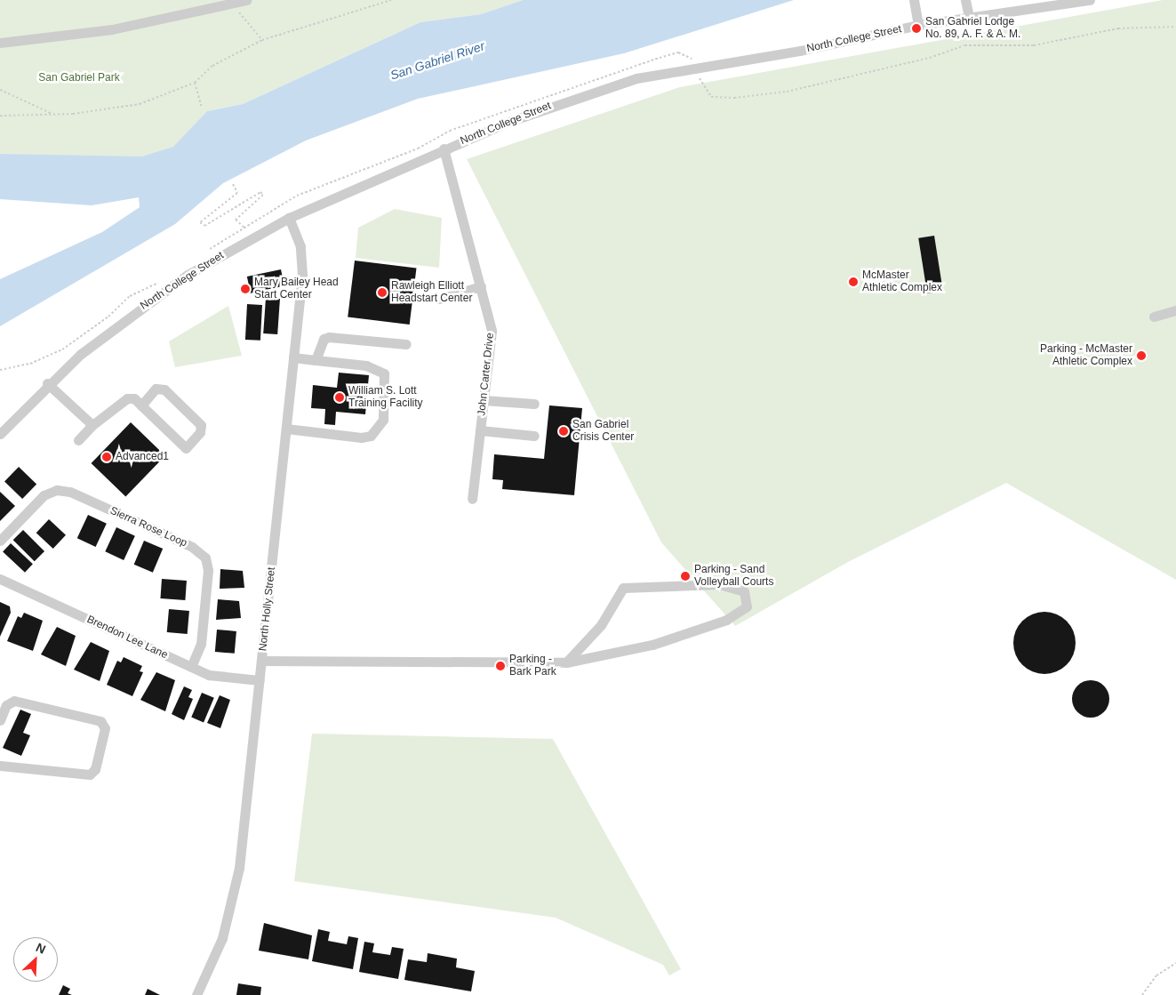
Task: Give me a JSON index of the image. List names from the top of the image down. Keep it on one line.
{"streets":{"street":["North College Street","John Carter Drive","Sierra Rose Loop","North Holly Street","Brendon Lee Lane"]},"crossings":[["North College Street","John Carter Drive"],["North College Street","North Holly Street"],["Sierra Rose Loop","Brendon Lee Lane"],["North Holly Street","Brendon Lee Lane"]],"water":["San Gabriel River"],"parks":["San Gabriel Park"],"places":["San Gabriel Lodge No. 89, A. F. & A. M.","McMaster Athletic Complex","Mary Bailey Head Start Center","Rawleigh Elliott Headstart Center","Parking - McMaster Athletic Complex","William S. Lott Training Facility","San Gabriel Crisis Center","Advanced1","Parking - Sand Volleyball Courts","Parking - Bark Park"],"north":"top right"}
